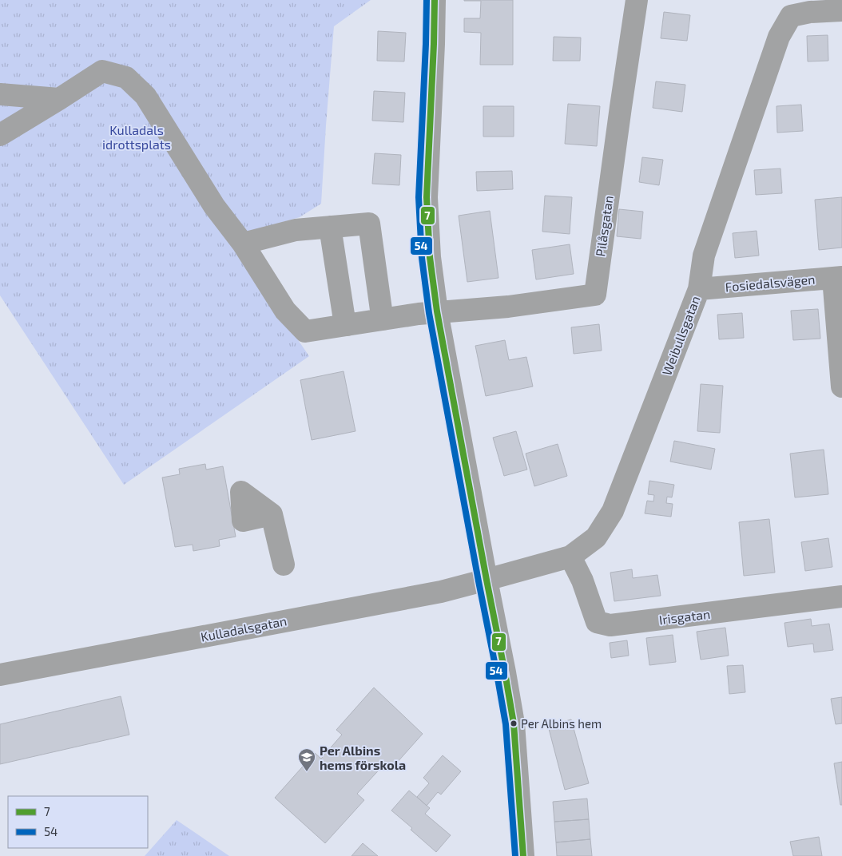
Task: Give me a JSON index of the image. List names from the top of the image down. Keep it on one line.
{"streets":{"street":["Pilåsgatan","Fosiedalsvägen","Weibullsgatan","Irisgatan","Kulladalsgatan"]},"crossings":[["Fosiedalsvägen","Weibullsgatan"],["Weibullsgatan","Irisgatan"],["Weibullsgatan","Kulladalsgatan"]],"parks":["Kulladals idrottsplats"],"places":{"other":["Per Albins hem"],"school or university":["Per Albins hems förskola"]},"lines":["transit line 7","transit line 54"],"legend":["7","54"]}
